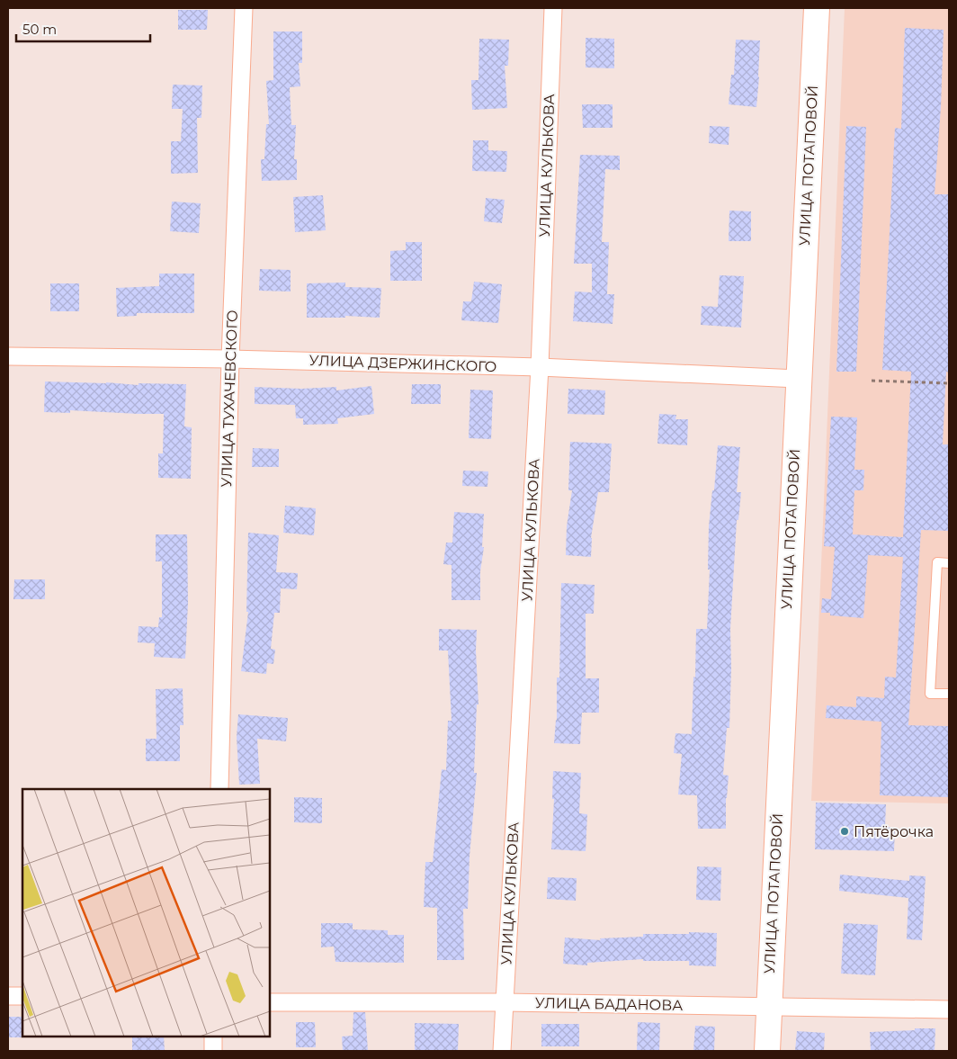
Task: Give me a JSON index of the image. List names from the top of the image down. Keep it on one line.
{"streets":{"main road":["УЛИЦА ПОТАПОВОЙ"],"street":["УЛИЦА КУЛЬКОВА","УЛИЦА ДЗЕРЖИНСКОГО","УЛИЦА ТУХАЧЕВСКОГО","УЛИЦА БАДАНОВА"]},"crossings":[["УЛИЦА КУЛЬКОВА","УЛИЦА ДЗЕРЖИНСКОГО"],["УЛИЦА КУЛЬКОВА","УЛИЦА БАДАНОВА"],["УЛИЦА ПОТАПОВОЙ","УЛИЦА ДЗЕРЖИНСКОГО"],["УЛИЦА ПОТАПОВОЙ","УЛИЦА БАДАНОВА"],["УЛИЦА ДЗЕРЖИНСКОГО","УЛИЦА ТУХАЧЕВСКОГО"]],"places":["Пятёрочка"],"scale_bar":"50 m"}
